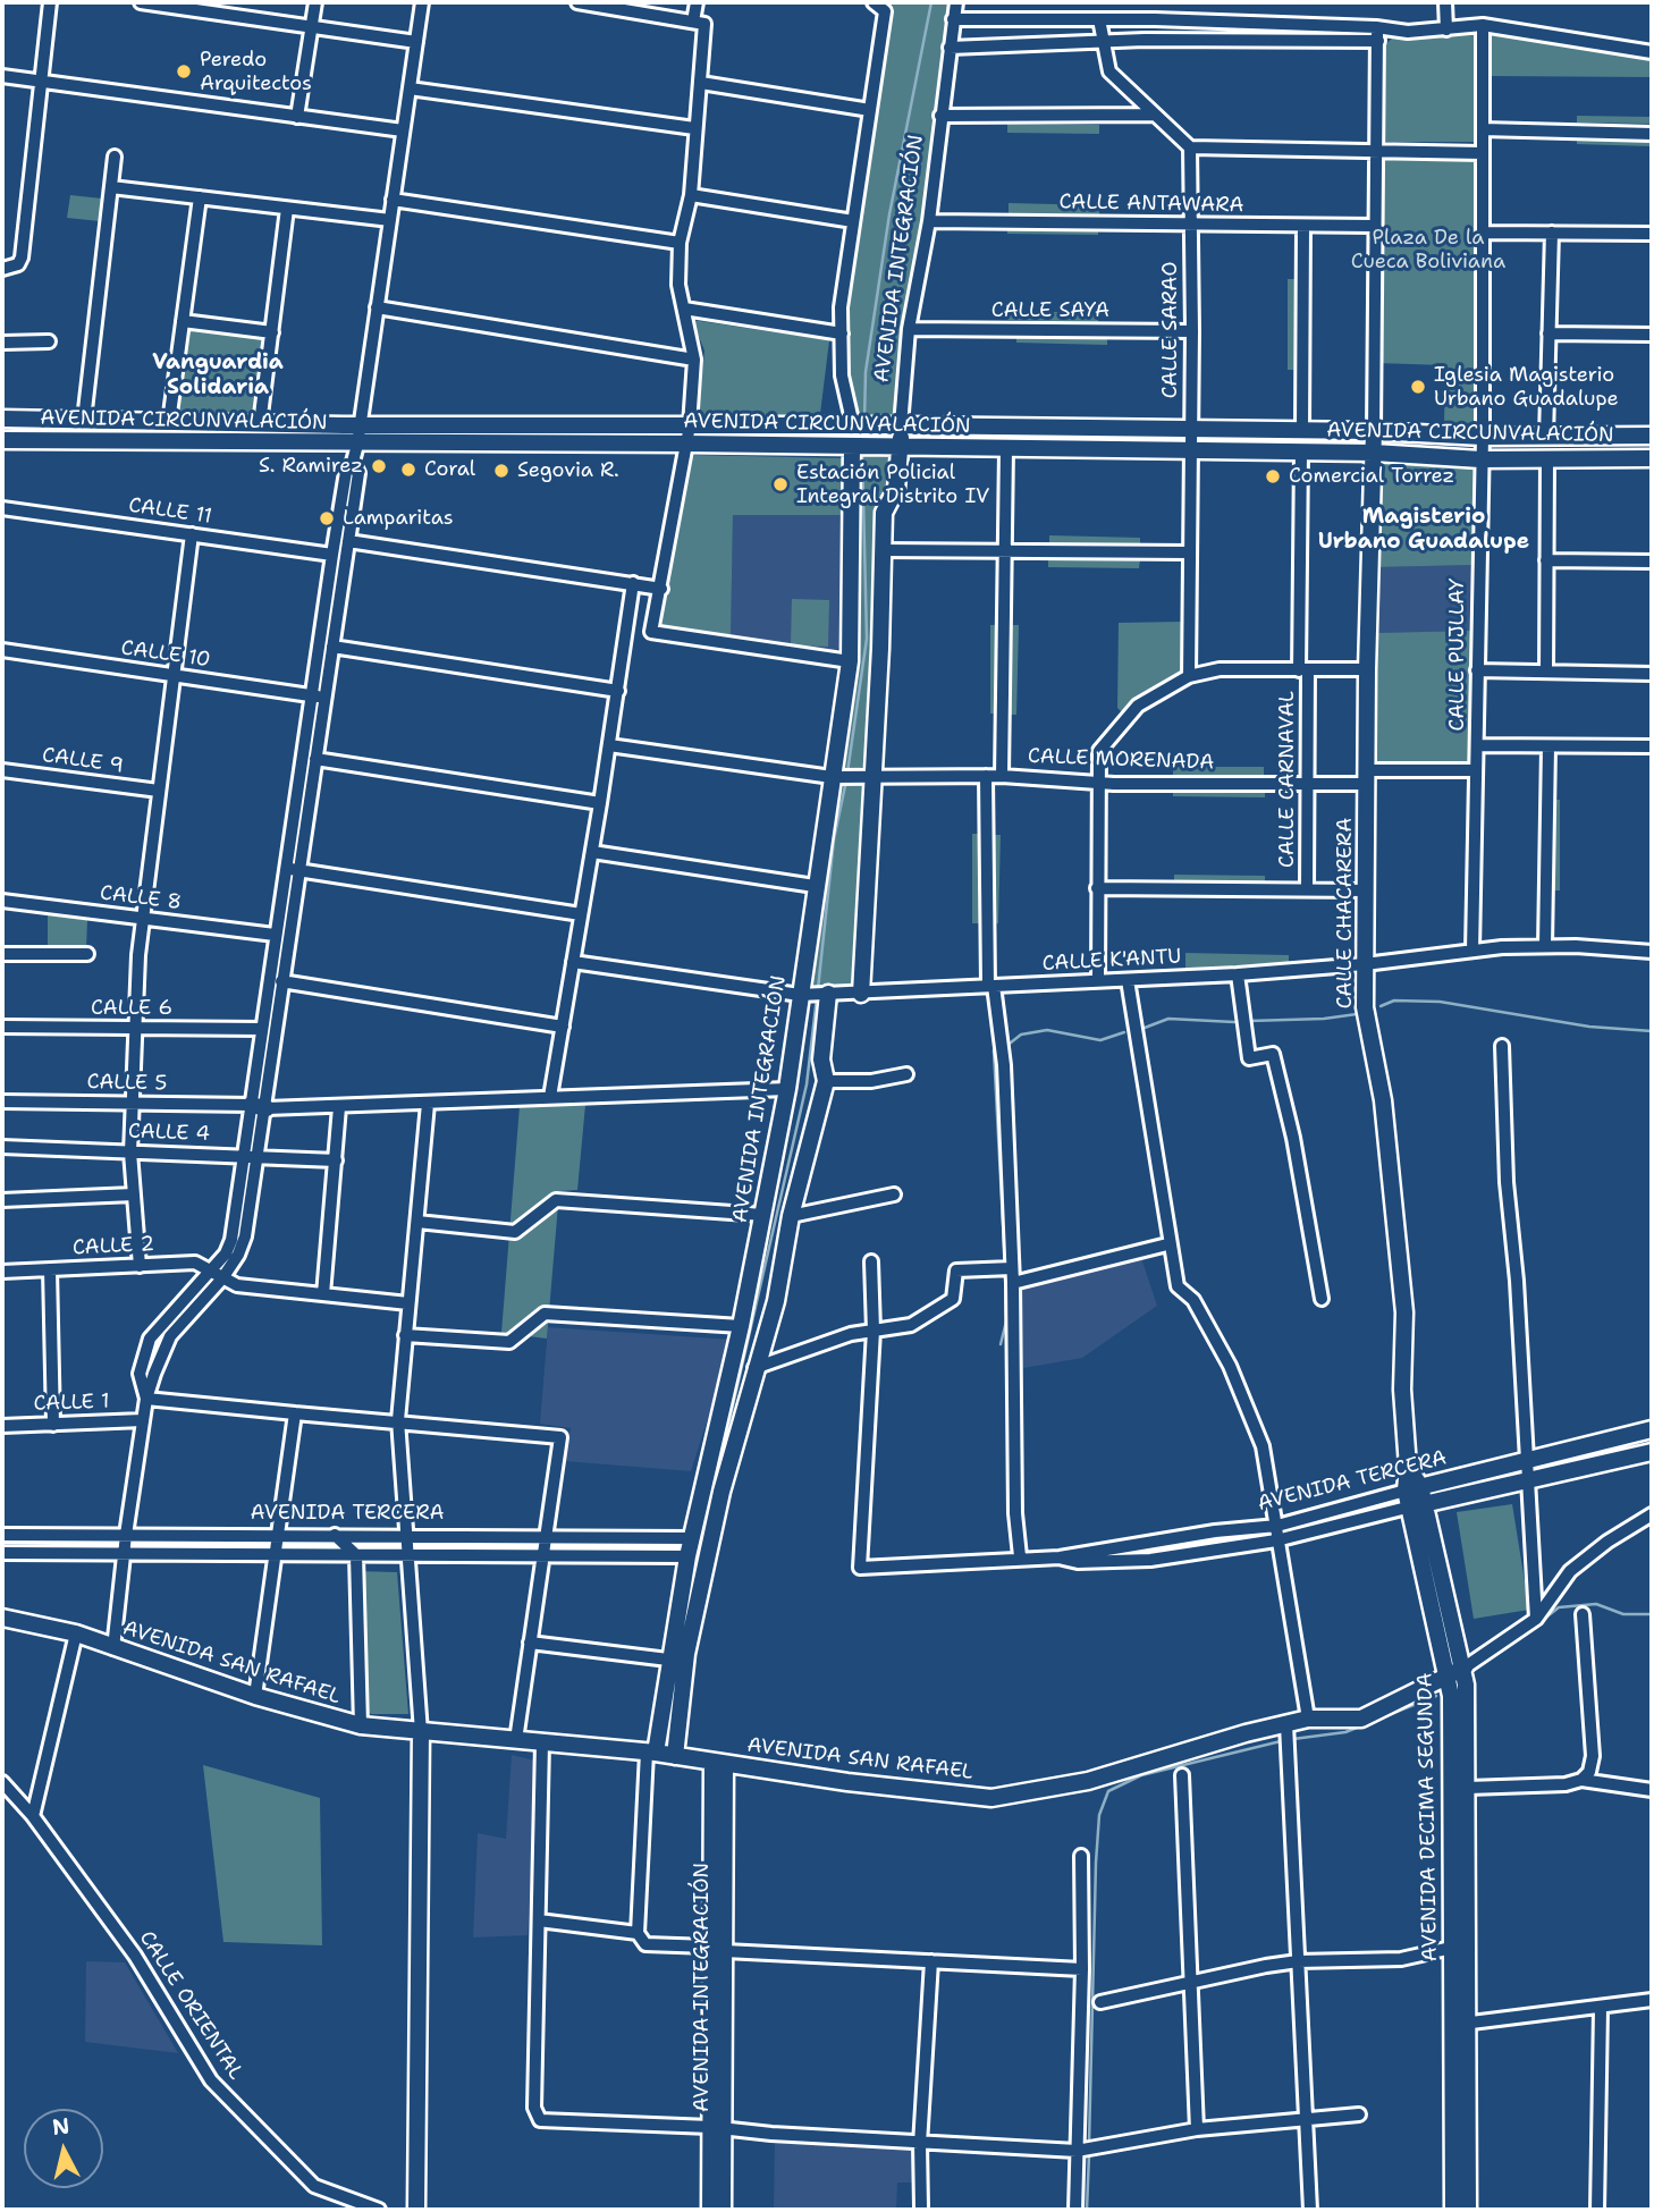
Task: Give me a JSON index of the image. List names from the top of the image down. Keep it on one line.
{"streets":{"street":["CALLE ANTAWARA","AVENIDA INTEGRACIÓN","CALLE SAYA","CALLE SARAO","AVENIDA CIRCUNVALACIÓN","CALLE 11","CALLE 10","CALLE PUJLLAY","CALLE MORENADA","CALLE 9","CALLE CARNAVAL","CALLE 8","CALLE CHACARERA","CALLE K'ANTU","CALLE 6","CALLE 5","CALLE 4","CALLE 2","CALLE 1","AVENIDA TERCERA","AVENIDA SAN RAFAEL","AVENIDA DECIMA SEGUNDA","CALLE ORIENTAL"]},"crossings":[["CALLE ANTAWARA","AVENIDA INTEGRACIÓN"],["CALLE ANTAWARA","CALLE SARAO"],["AVENIDA INTEGRACIÓN","CALLE SAYA"],["AVENIDA INTEGRACIÓN","AVENIDA CIRCUNVALACIÓN"],["AVENIDA INTEGRACIÓN","CALLE MORENADA"],["AVENIDA INTEGRACIÓN","CALLE K'ANTU"],["AVENIDA INTEGRACIÓN","CALLE 5"],["AVENIDA INTEGRACIÓN","AVENIDA TERCERA"],["AVENIDA INTEGRACIÓN","AVENIDA SAN RAFAEL"],["CALLE SAYA","CALLE SARAO"],["CALLE SARAO","AVENIDA CIRCUNVALACIÓN"],["AVENIDA CIRCUNVALACIÓN","CALLE PUJLLAY"],["AVENIDA CIRCUNVALACIÓN","CALLE CARNAVAL"],["AVENIDA CIRCUNVALACIÓN","CALLE CHACARERA"],["CALLE PUJLLAY","CALLE MORENADA"],["CALLE PUJLLAY","CALLE K'ANTU"],["CALLE MORENADA","CALLE CARNAVAL"],["CALLE MORENADA","CALLE CHACARERA"],["CALLE CHACARERA","CALLE K'ANTU"],["CALLE CHACARERA","AVENIDA DECIMA SEGUNDA"],["AVENIDA TERCERA","AVENIDA DECIMA SEGUNDA"],["AVENIDA SAN RAFAEL","AVENIDA DECIMA SEGUNDA"]],"districts":["Vanguardia Solidaria","Magisterio Urbano Guadalupe"],"parks":["Plaza De la Cueca Boliviana"],"places":["Peredo Arquitectos","Iglesia Magisterio Urbano Guadalupe","S. Ramirez","Coral","Segovia R.","Comercial Torrez","Estación Policial Integral Distrito IV","Lamparitas"],"north":"top"}
